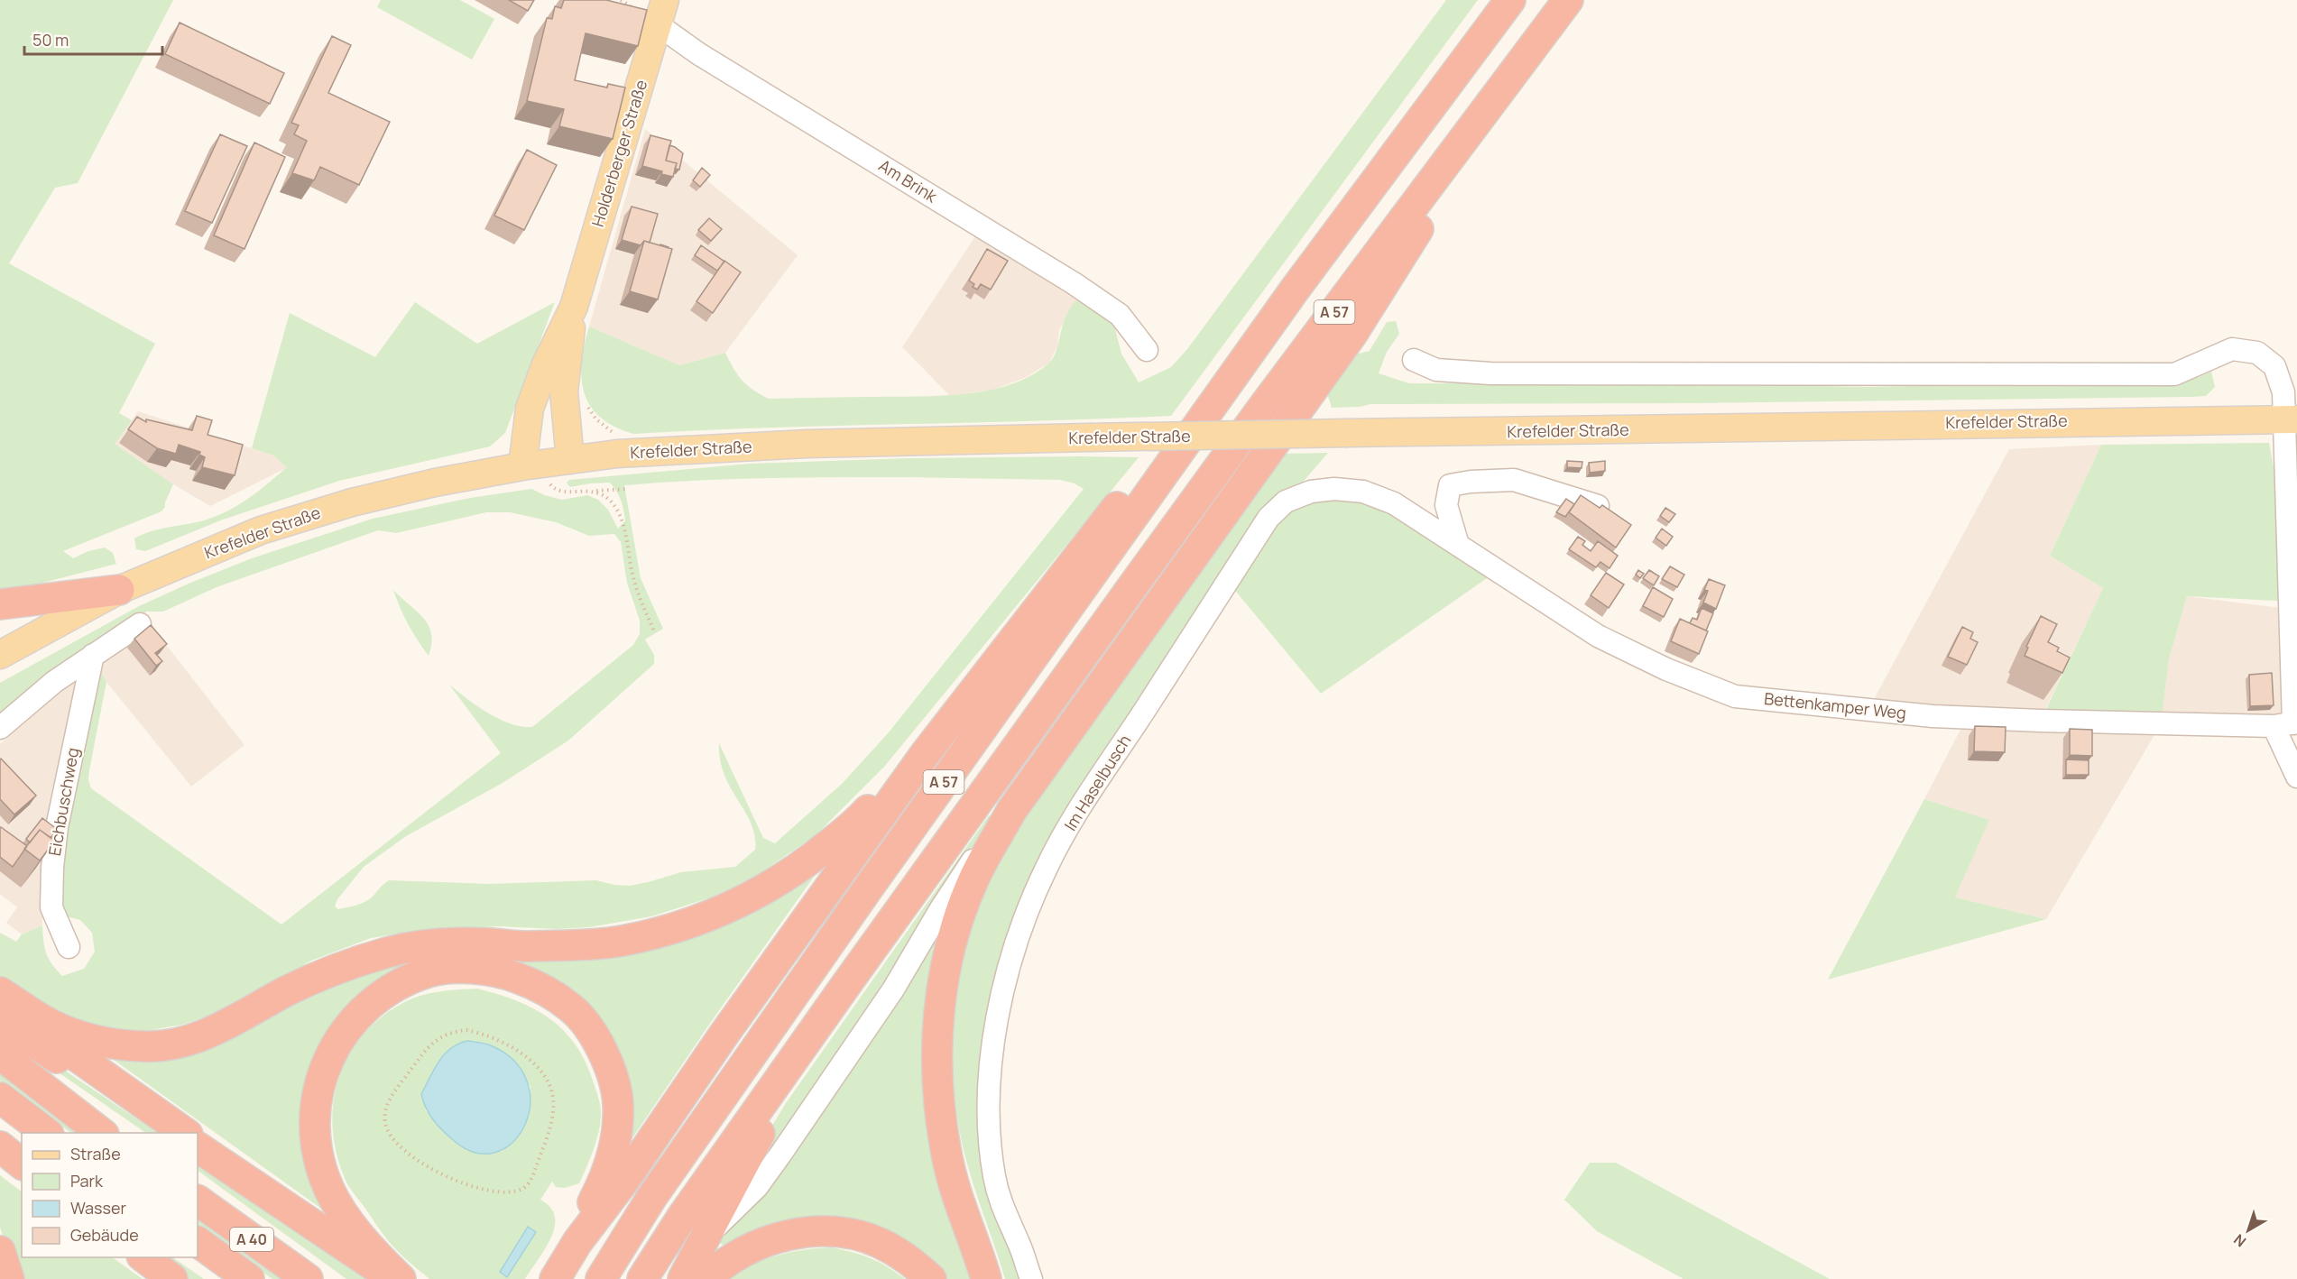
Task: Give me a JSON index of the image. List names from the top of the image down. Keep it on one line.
{"streets":{"highway":["A 57","A 40"],"main road":["Holderberger Straße","Krefelder Straße"],"street":["Am Brink","Bettenkamper Weg","Im Haselbusch","Eichbuschweg"]},"crossings":[["Holderberger Straße","Am Brink"],["Holderberger Straße","Krefelder Straße"],["Bettenkamper Weg","Im Haselbusch"]],"legend":["Straße","Park","Wasser","Gebäude"],"scale_bar":"50 m","north":"bottom left"}
